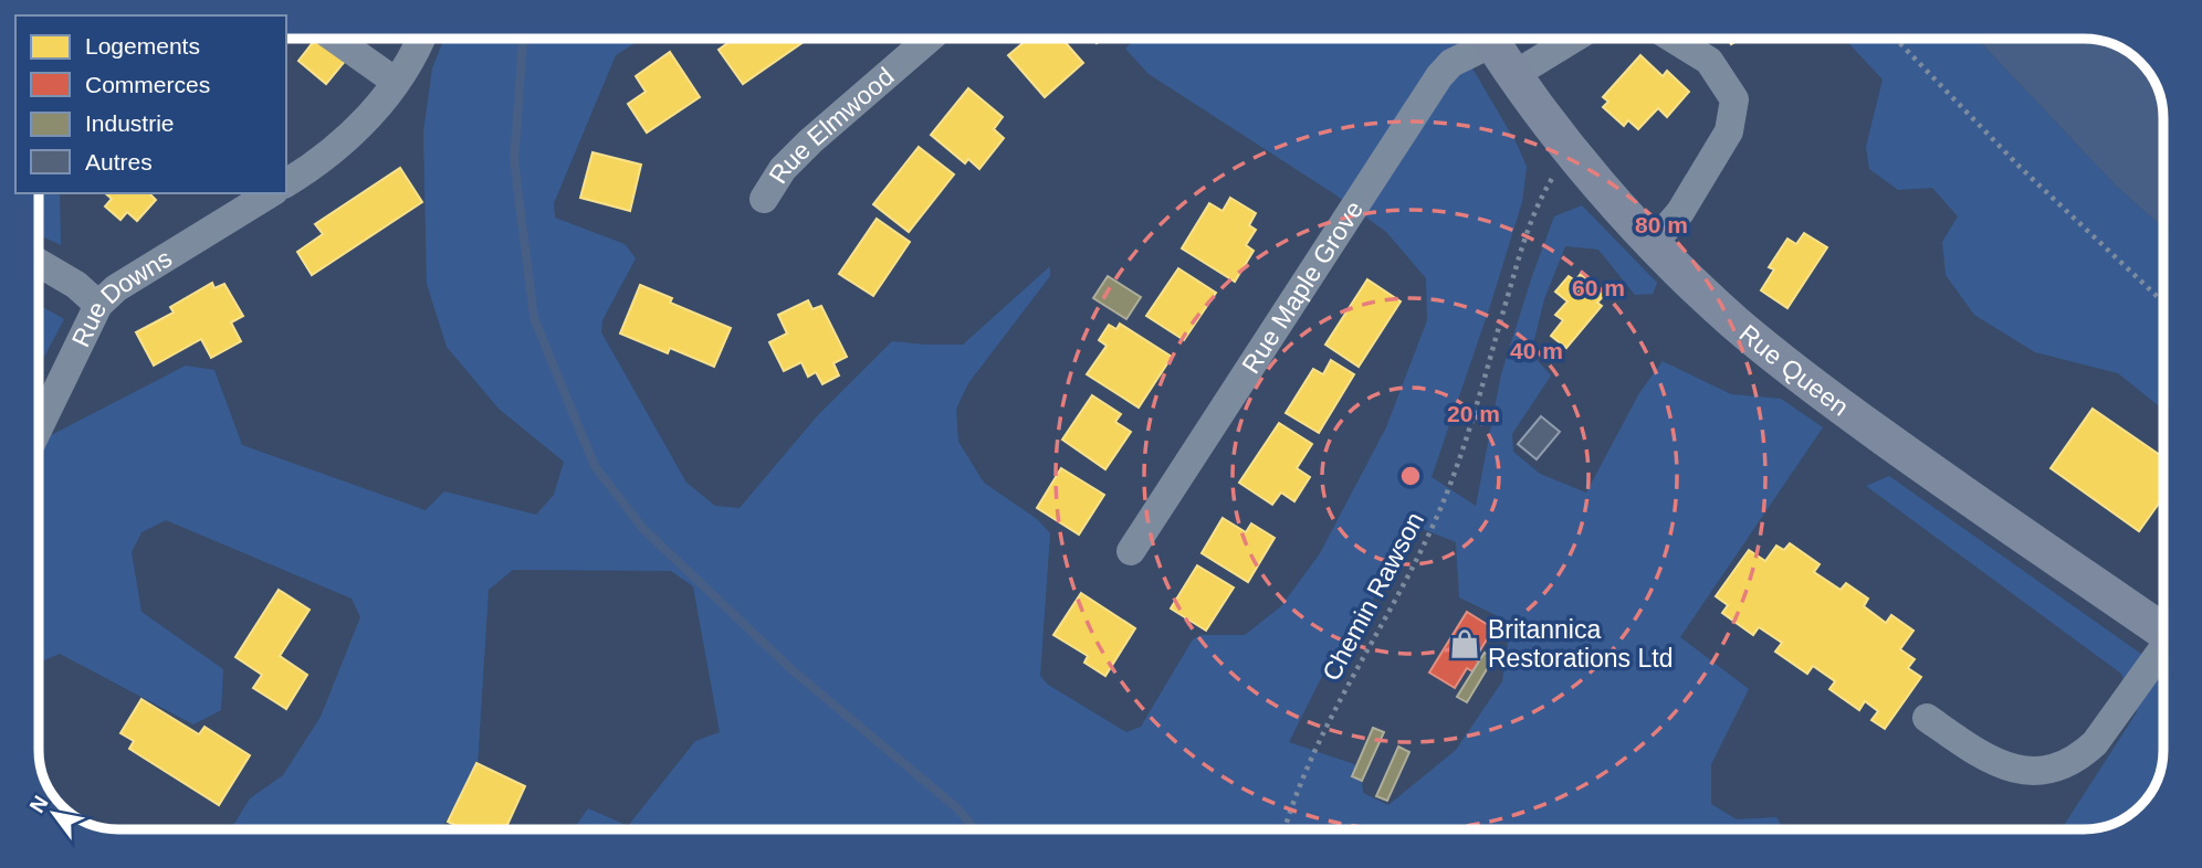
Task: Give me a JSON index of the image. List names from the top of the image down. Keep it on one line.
{"streets":{"main road":["Rue Queen"],"street":["Rue Elmwood","Rue Maple Grove","Rue Downs"],"path":["Chemin Rawson"]},"crossings":[["Rue Queen","Chemin Rawson"]],"places":{"shop":["Britannica Restorations Ltd"]},"legend":["Logements","Commerces","Industrie","Autres"],"north":"top left","rings":["80 m","60 m","40 m","20 m"]}
